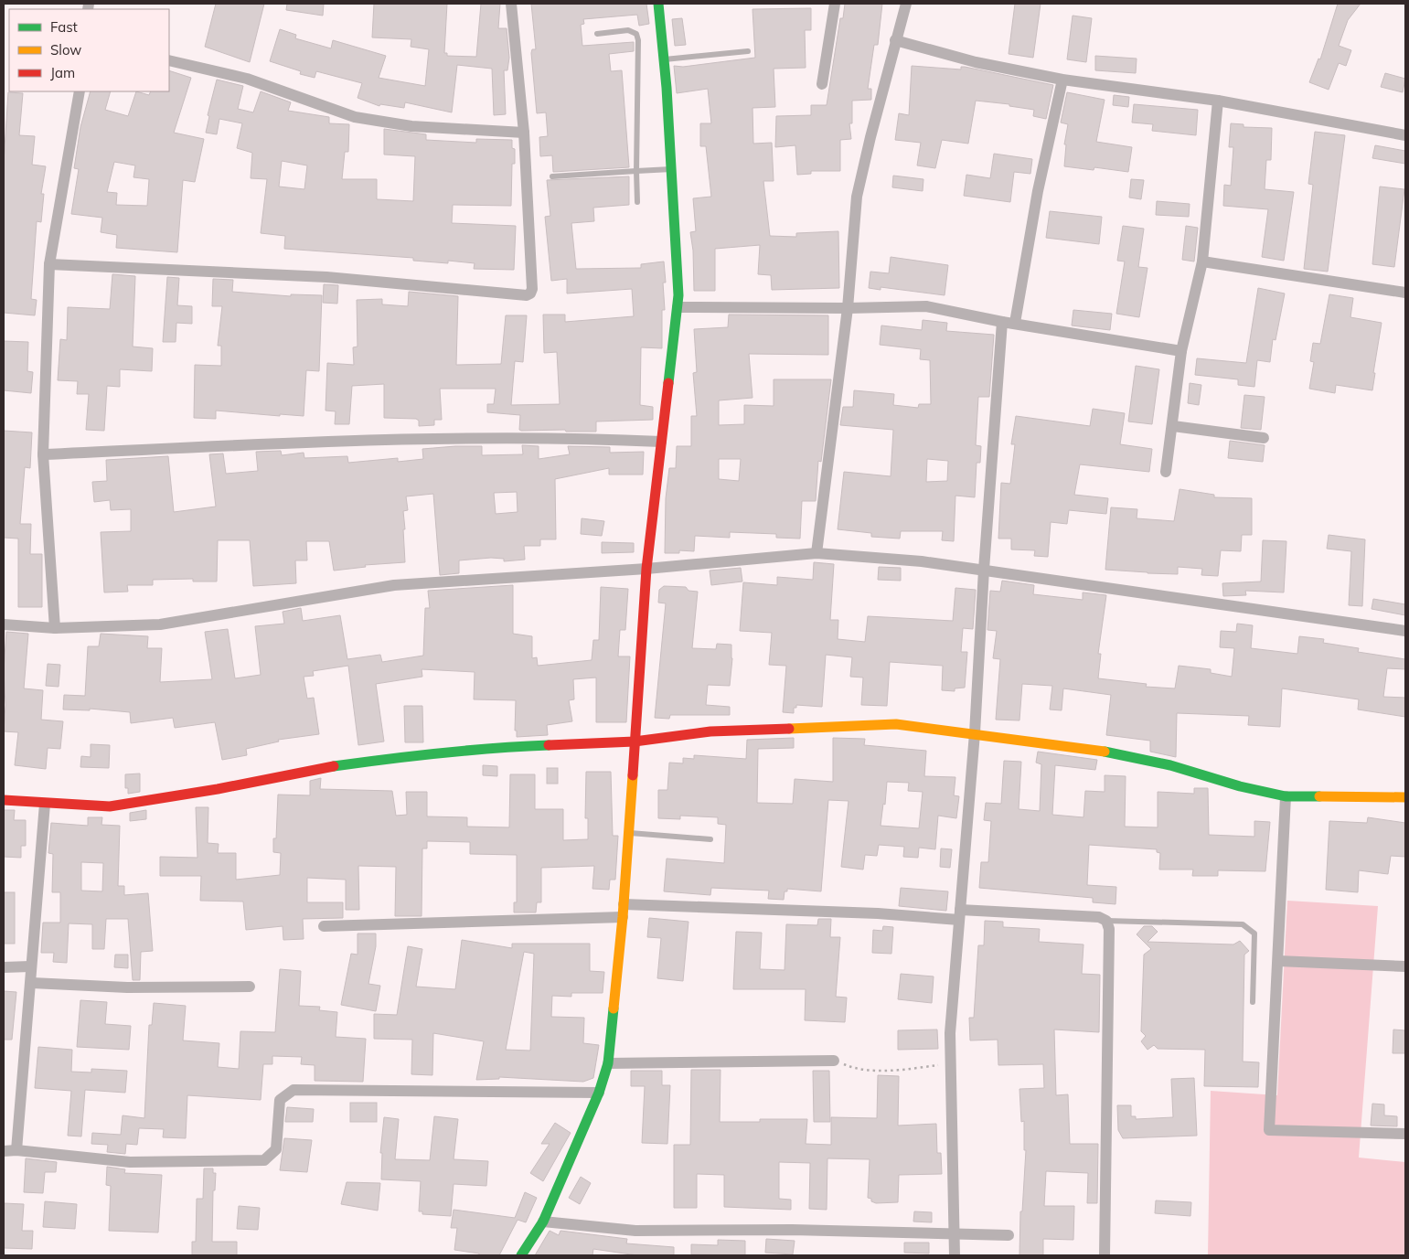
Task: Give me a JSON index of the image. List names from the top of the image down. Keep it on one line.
{"legend":["Fast","Slow","Jam"]}
